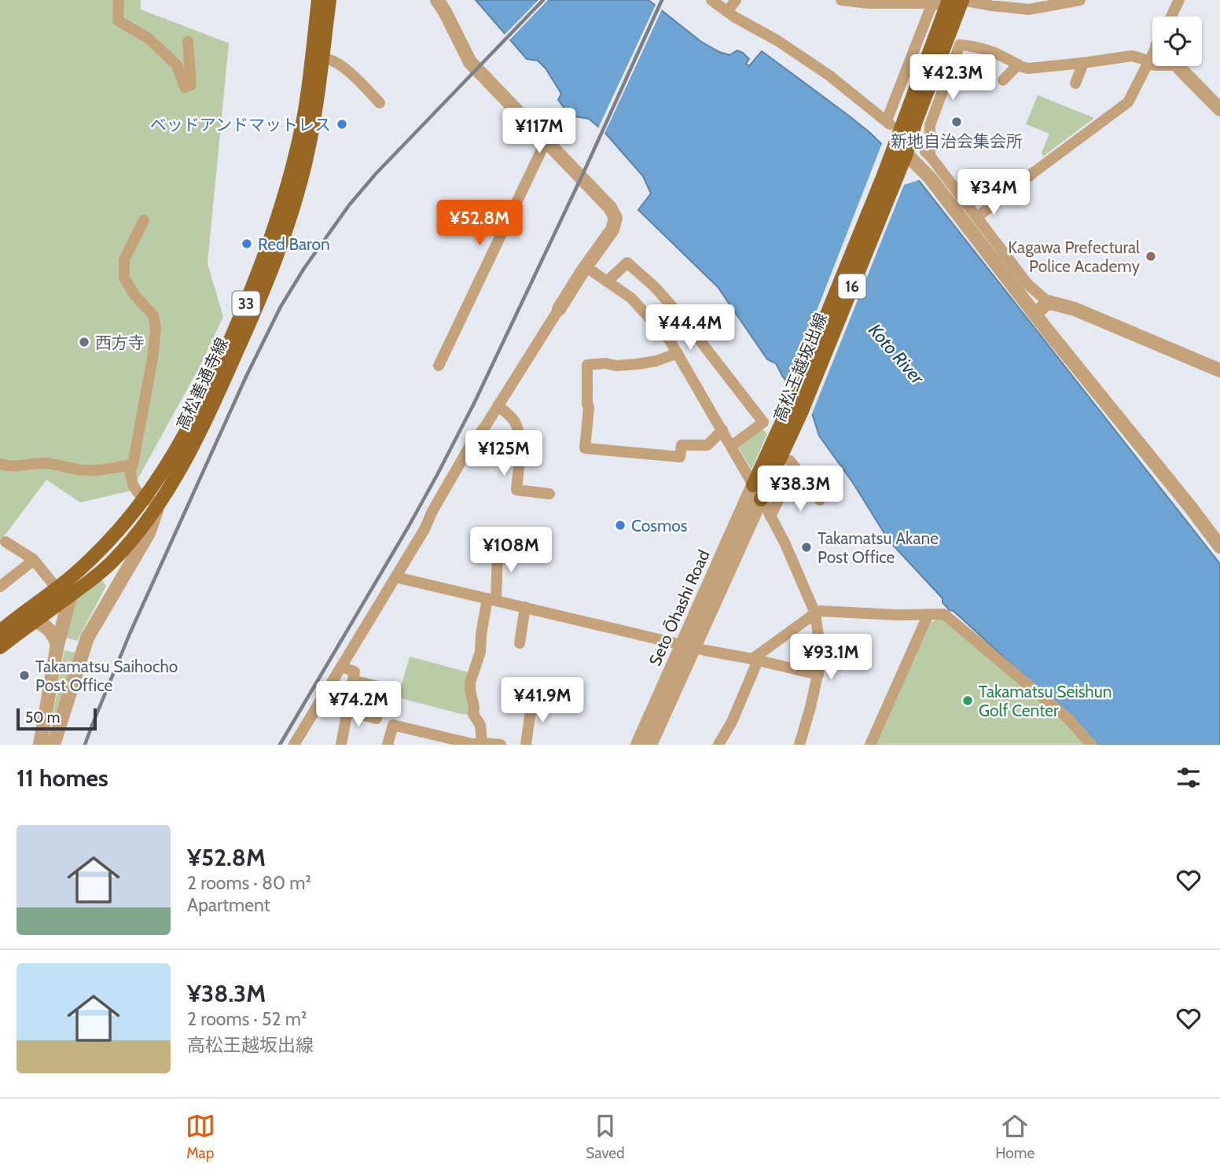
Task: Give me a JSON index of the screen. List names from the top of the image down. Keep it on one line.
{"streets":{"main road":["16","33","高松王越坂出線","高松善通寺線"],"street":["Seto Ōhashi Road"]},"crossings":[["高松王越坂出線","Seto Ōhashi Road"]],"water":["Koto River"],"places":["新地自治会集会所","ベッドアンドマットレス","Red Baron","Kagawa Prefectural Police Academy","西方寺","Cosmos","Takamatsu Akane Post Office","Takamatsu Saihocho Post Office","Takamatsu Seishun Golf Center"],"scale_bar":"50 m","page":{"price":["¥42.3M","¥117M","¥34M","¥52.8M","¥44.4M","¥125M","¥38.3M","¥108M","¥93.1M","¥41.9M","¥74.2M"],"scale":"50 m","heading":"11 homes","list":[{"name":"¥52.8M","note":"2 rooms · 80 m² · Apartment"},{"name":"¥38.3M","note":"2 rooms · 52 m² · 高松王越坂出線"}],"tabs":["Map","Saved","Home"]}}
